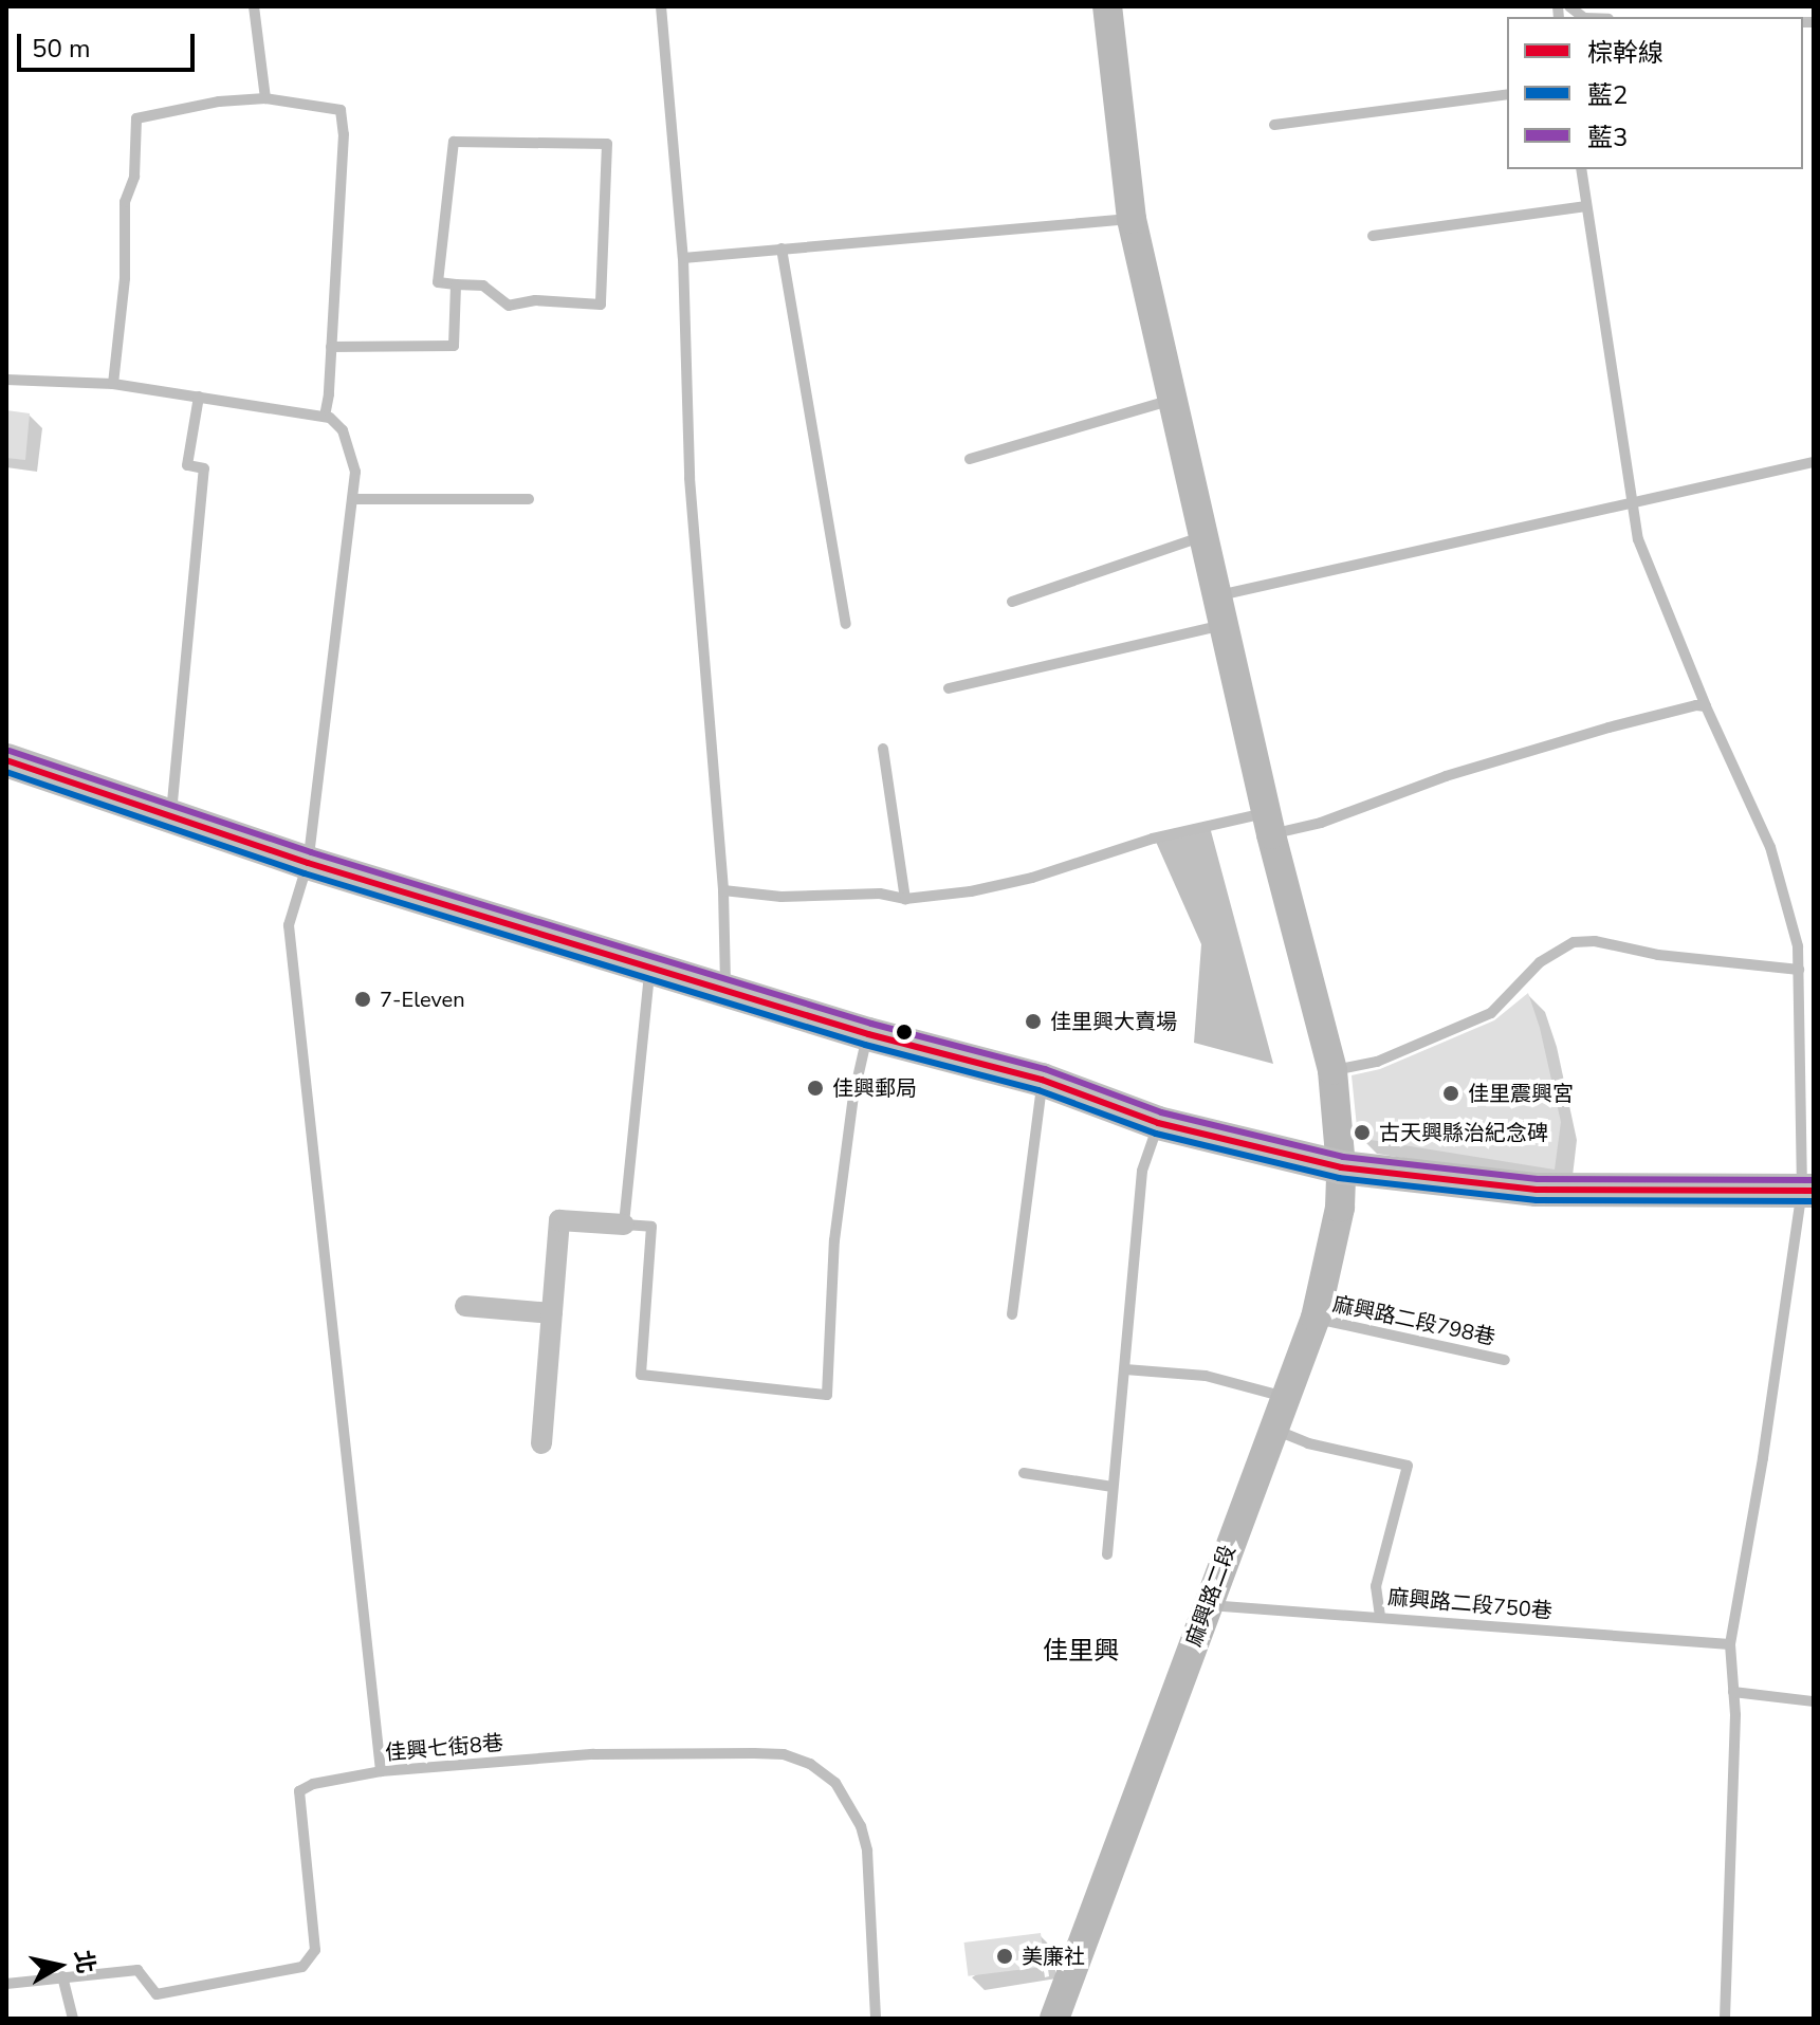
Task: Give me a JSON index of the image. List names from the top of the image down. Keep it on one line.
{"streets":{"street":["麻興路二段"],"lane":["麻興路二段798巷","麻興路二段750巷","佳興七街8巷"]},"crossings":[["麻興路二段798巷","麻興路二段"],["麻興路二段","麻興路二段750巷"]],"districts":["佳里興"],"places":["7-Eleven","佳里興大賣場","佳興郵局","佳里震興宮","古天興縣治紀念碑","美廉社"],"lines":["transit line 藍3","transit line 棕幹線","transit line 藍2"],"legend":["棕幹線","藍2","藍3"],"scale_bar":"50 m","north":"right"}
